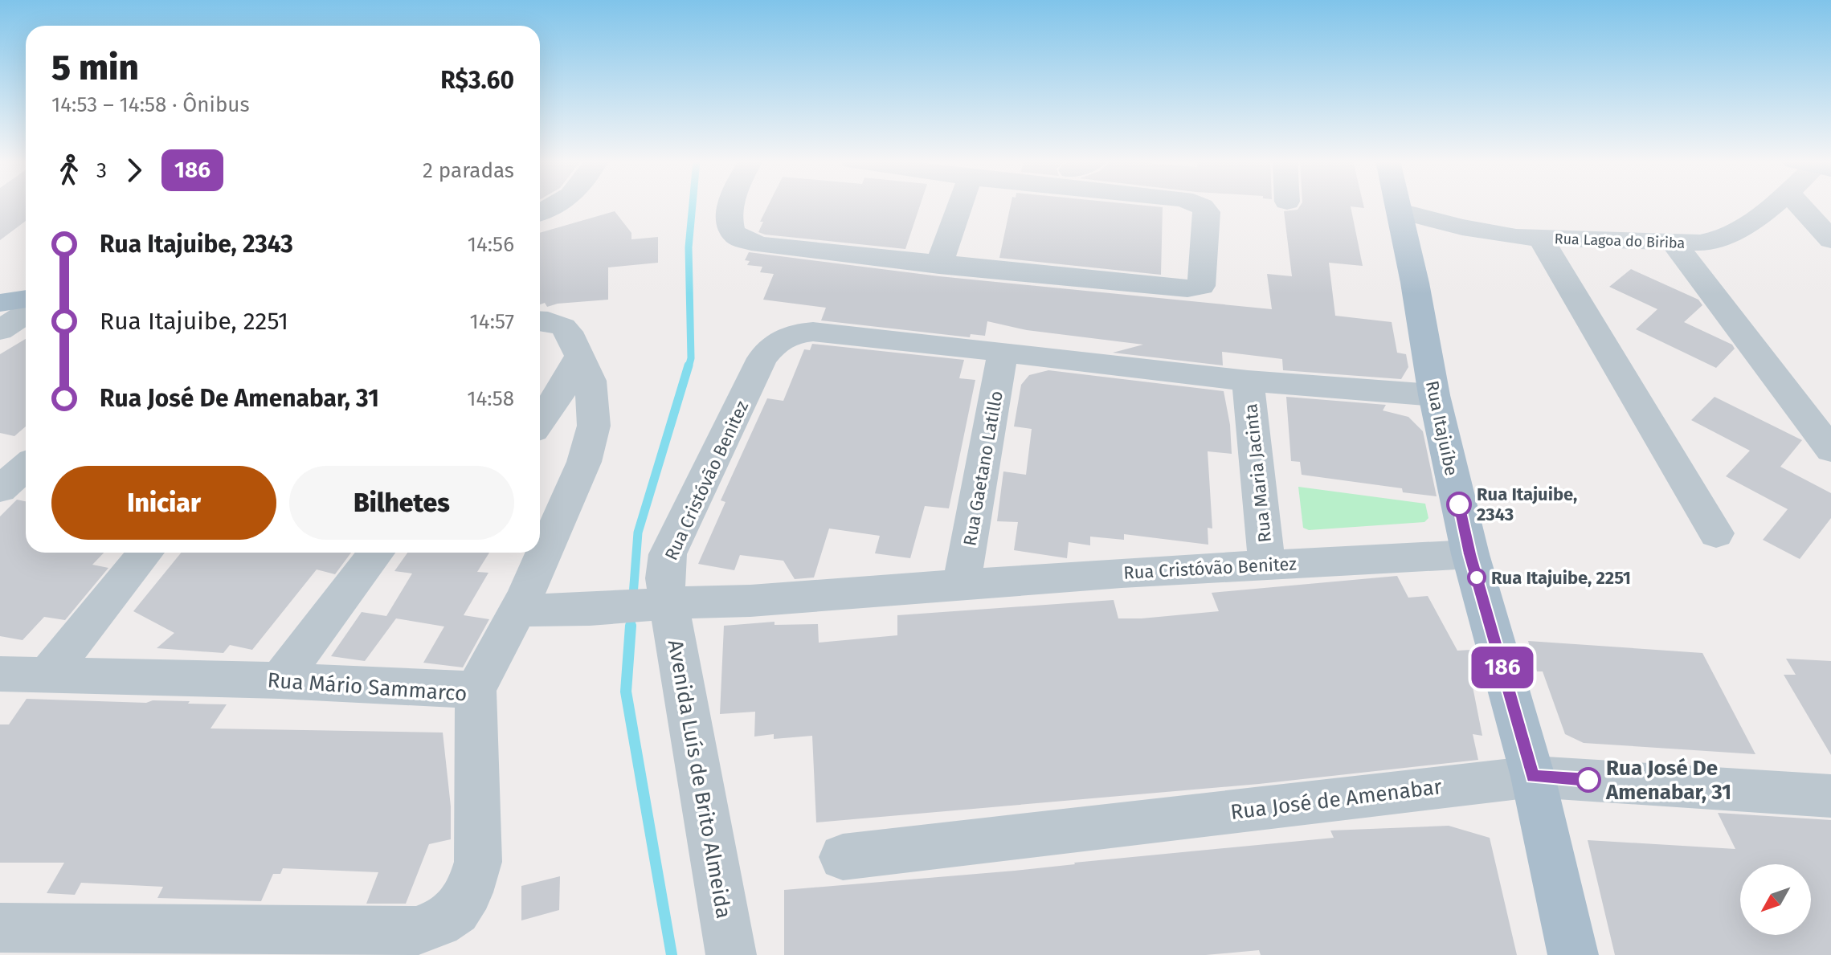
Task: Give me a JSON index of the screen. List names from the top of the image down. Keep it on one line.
{"streets":{"main road":["Rua Itajuíbe"],"street":["Rua Lagoa do Biriba","Rua Gaetano Latillo","Rua Maria Jacinta","Rua Cristóvão Benitez","Rua Mário Sammarco","Avenida Luís de Brito Almeida","Rua José de Amenabar"]},"crossings":[["Rua Lagoa do Biriba","Rua Itajuíbe"],["Rua Itajuíbe","Rua Cristóvão Benitez"],["Rua Itajuíbe","Rua José de Amenabar"],["Rua Gaetano Latillo","Rua Cristóvão Benitez"],["Rua Maria Jacinta","Rua Cristóvão Benitez"],["Rua Cristóvão Benitez","Avenida Luís de Brito Almeida"]],"places":["Rua Itajuibe, 2343","Rua Itajuibe, 2251","Rua José De Amenabar, 31"],"lines":["bus line 186"],"north":"bottom left","page":{"on_map":"186","heading":["5 min","14:53 – 14:58 · Ônibus","R$3.60"],"legs":["3","186","2 paradas"],"list":[{"name":"Rua Itajuibe, 2343","value":"14:56"},{"name":"Rua Itajuibe, 2251","value":"14:57"},{"name":"Rua José De Amenabar, 31","value":"14:58"}],"buttons":["Iniciar","Bilhetes"]}}
